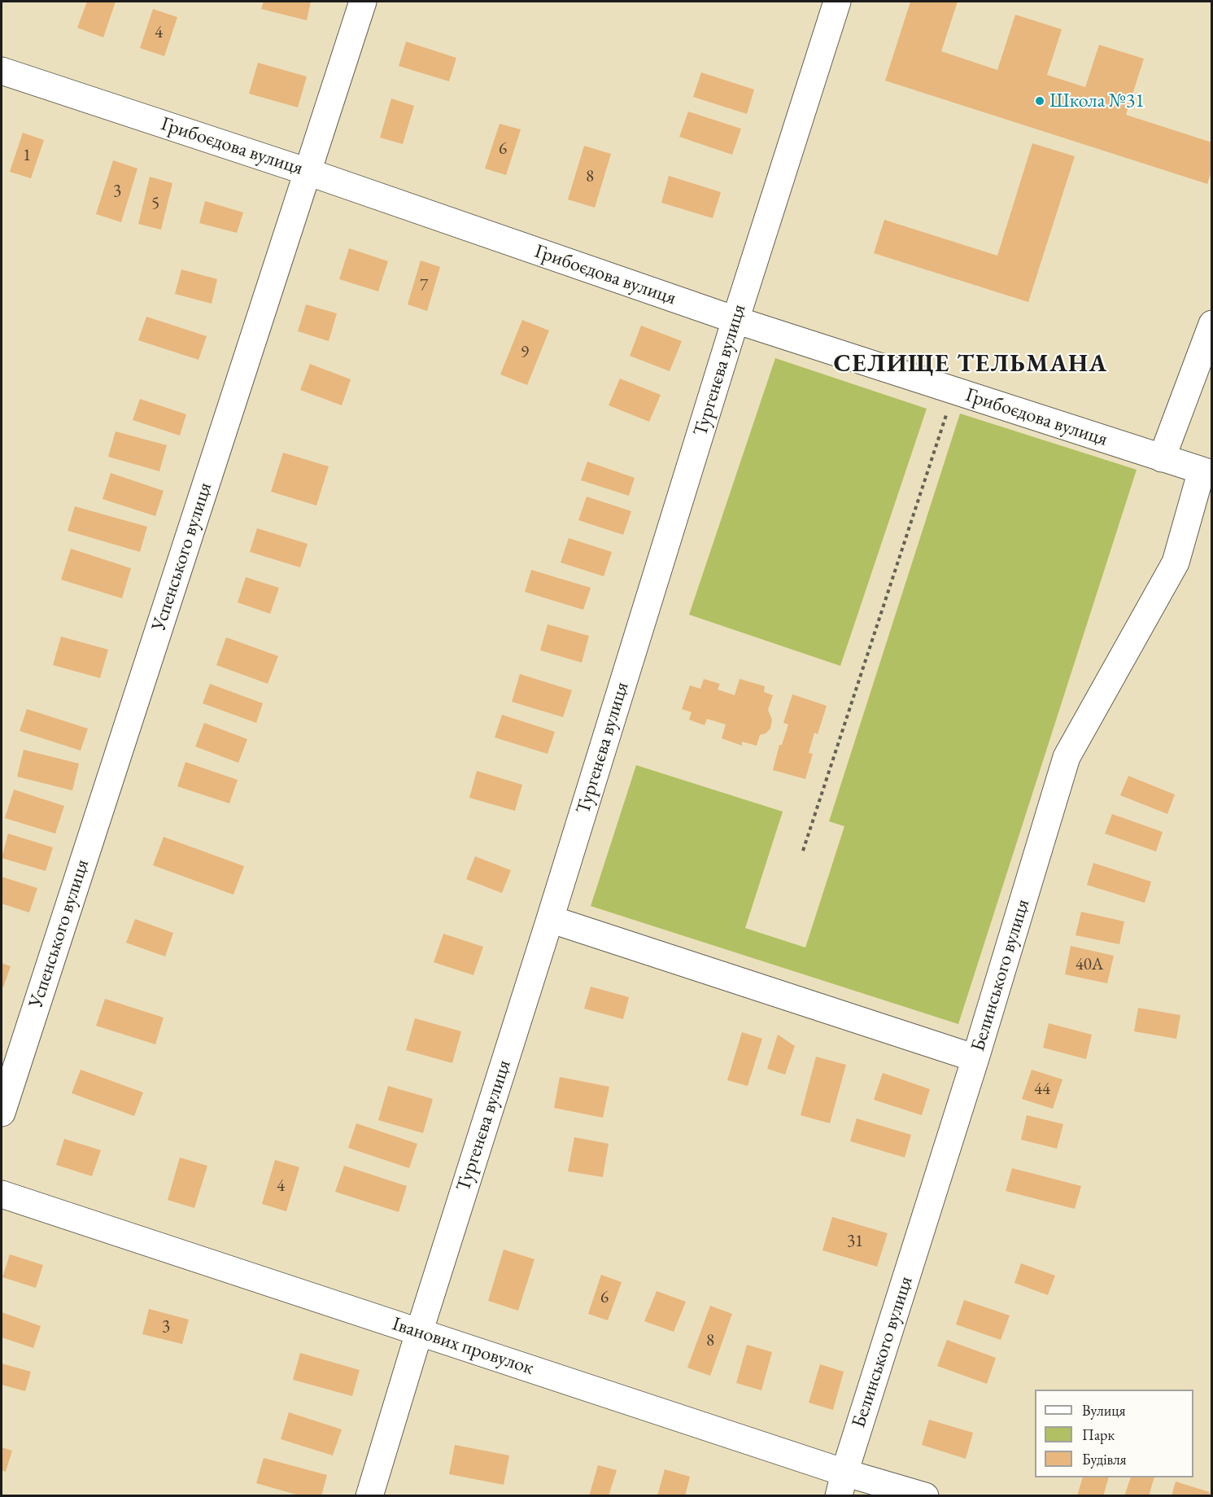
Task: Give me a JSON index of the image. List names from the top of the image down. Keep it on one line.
{"streets":{"street":["Грибоєдова вулиця","Тургенєва вулиця","Успенського вулиця","Белинського вулиця","Іванових провулок"]},"crossings":[["Грибоєдова вулиця","Тургенєва вулиця"],["Грибоєдова вулиця","Успенського вулиця"],["Грибоєдова вулиця","Белинського вулиця"],["Тургенєва вулиця","Іванових провулок"],["Белинського вулиця","Іванових провулок"]],"districts":["СЕЛИЩЕ ТЕЛЬМАНА"],"places":["Школа №31"],"house_numbers":["4","6","1","8","3","5","7","9","40А","44","4","31","6","3","8"],"legend":["Вулиця","Парк","Будівля"]}
